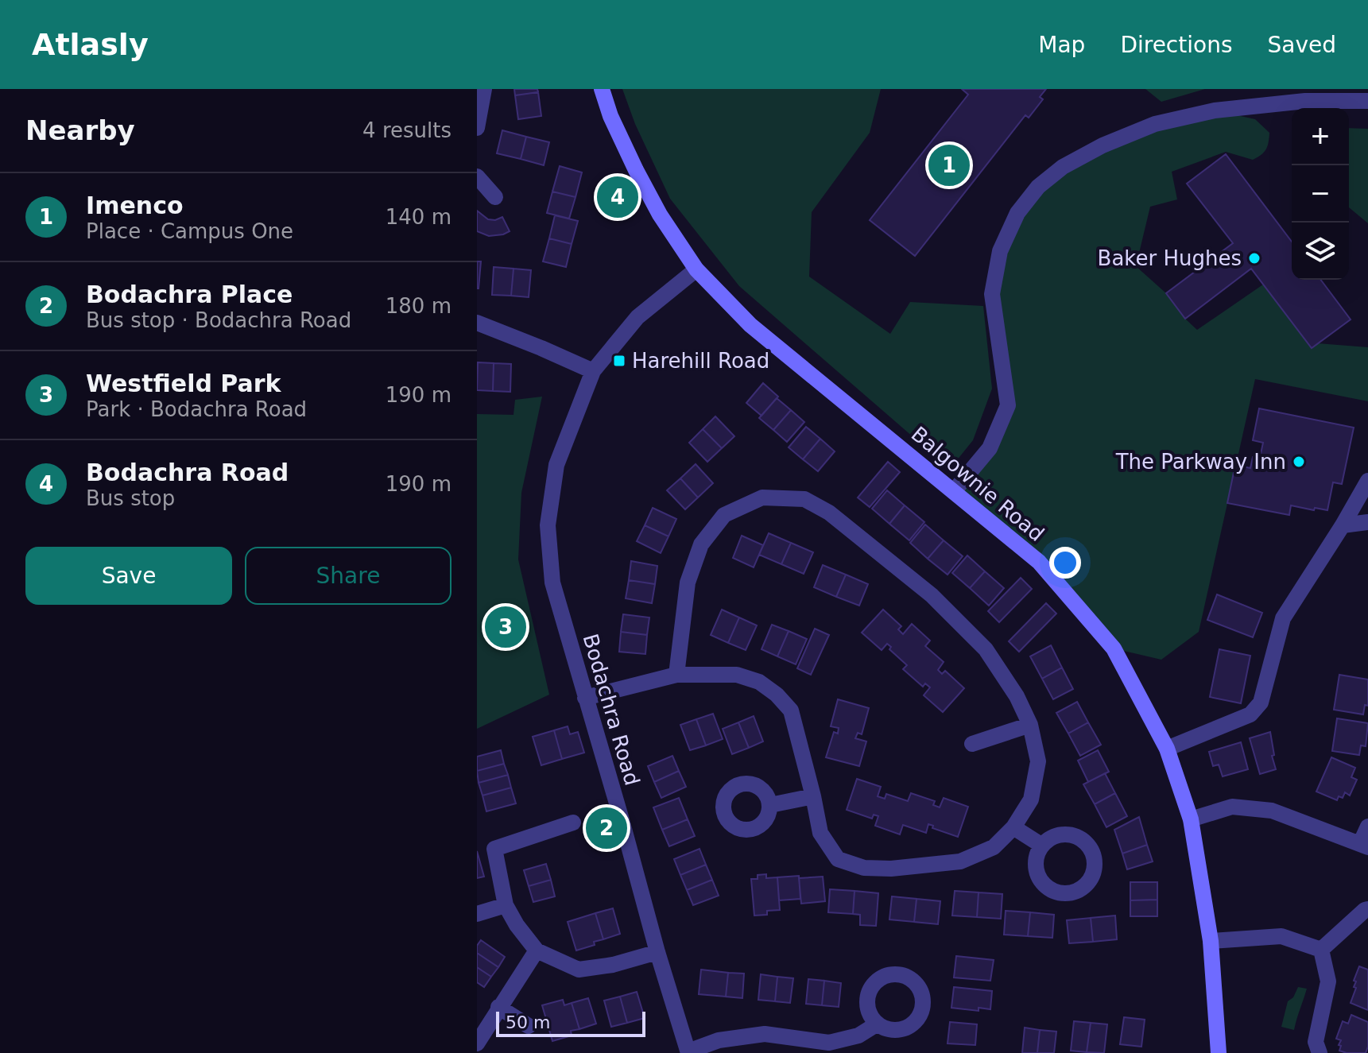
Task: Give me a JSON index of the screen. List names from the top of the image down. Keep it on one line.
{"streets":{"street":["Balgownie Road","Bodachra Road"]},"crossings":[["Balgownie Road","Bodachra Road"]],"places":{"other":["Baker Hughes","The Parkway Inn"],"transit":["Harehill Road"]},"scale_bar":"50 m","page":{"header":"Atlasly","nav":["Map","Directions","Saved"],"heading":["Nearby","4 results"],"map_buttons":["+","−"],"pins":["1","4","3","2"],"list":[{"mark":"1","name":"Imenco","note":"Place · Campus One","value":"140 m"},{"mark":"2","name":"Bodachra Place","note":"Bus stop · Bodachra Road","value":"180 m"},{"mark":"3","name":"Westfield Park","note":"Park · Bodachra Road","value":"190 m"},{"mark":"4","name":"Bodachra Road","note":"Bus stop","value":"190 m"}],"buttons":["Save","Share"],"scale":"50 m"}}
